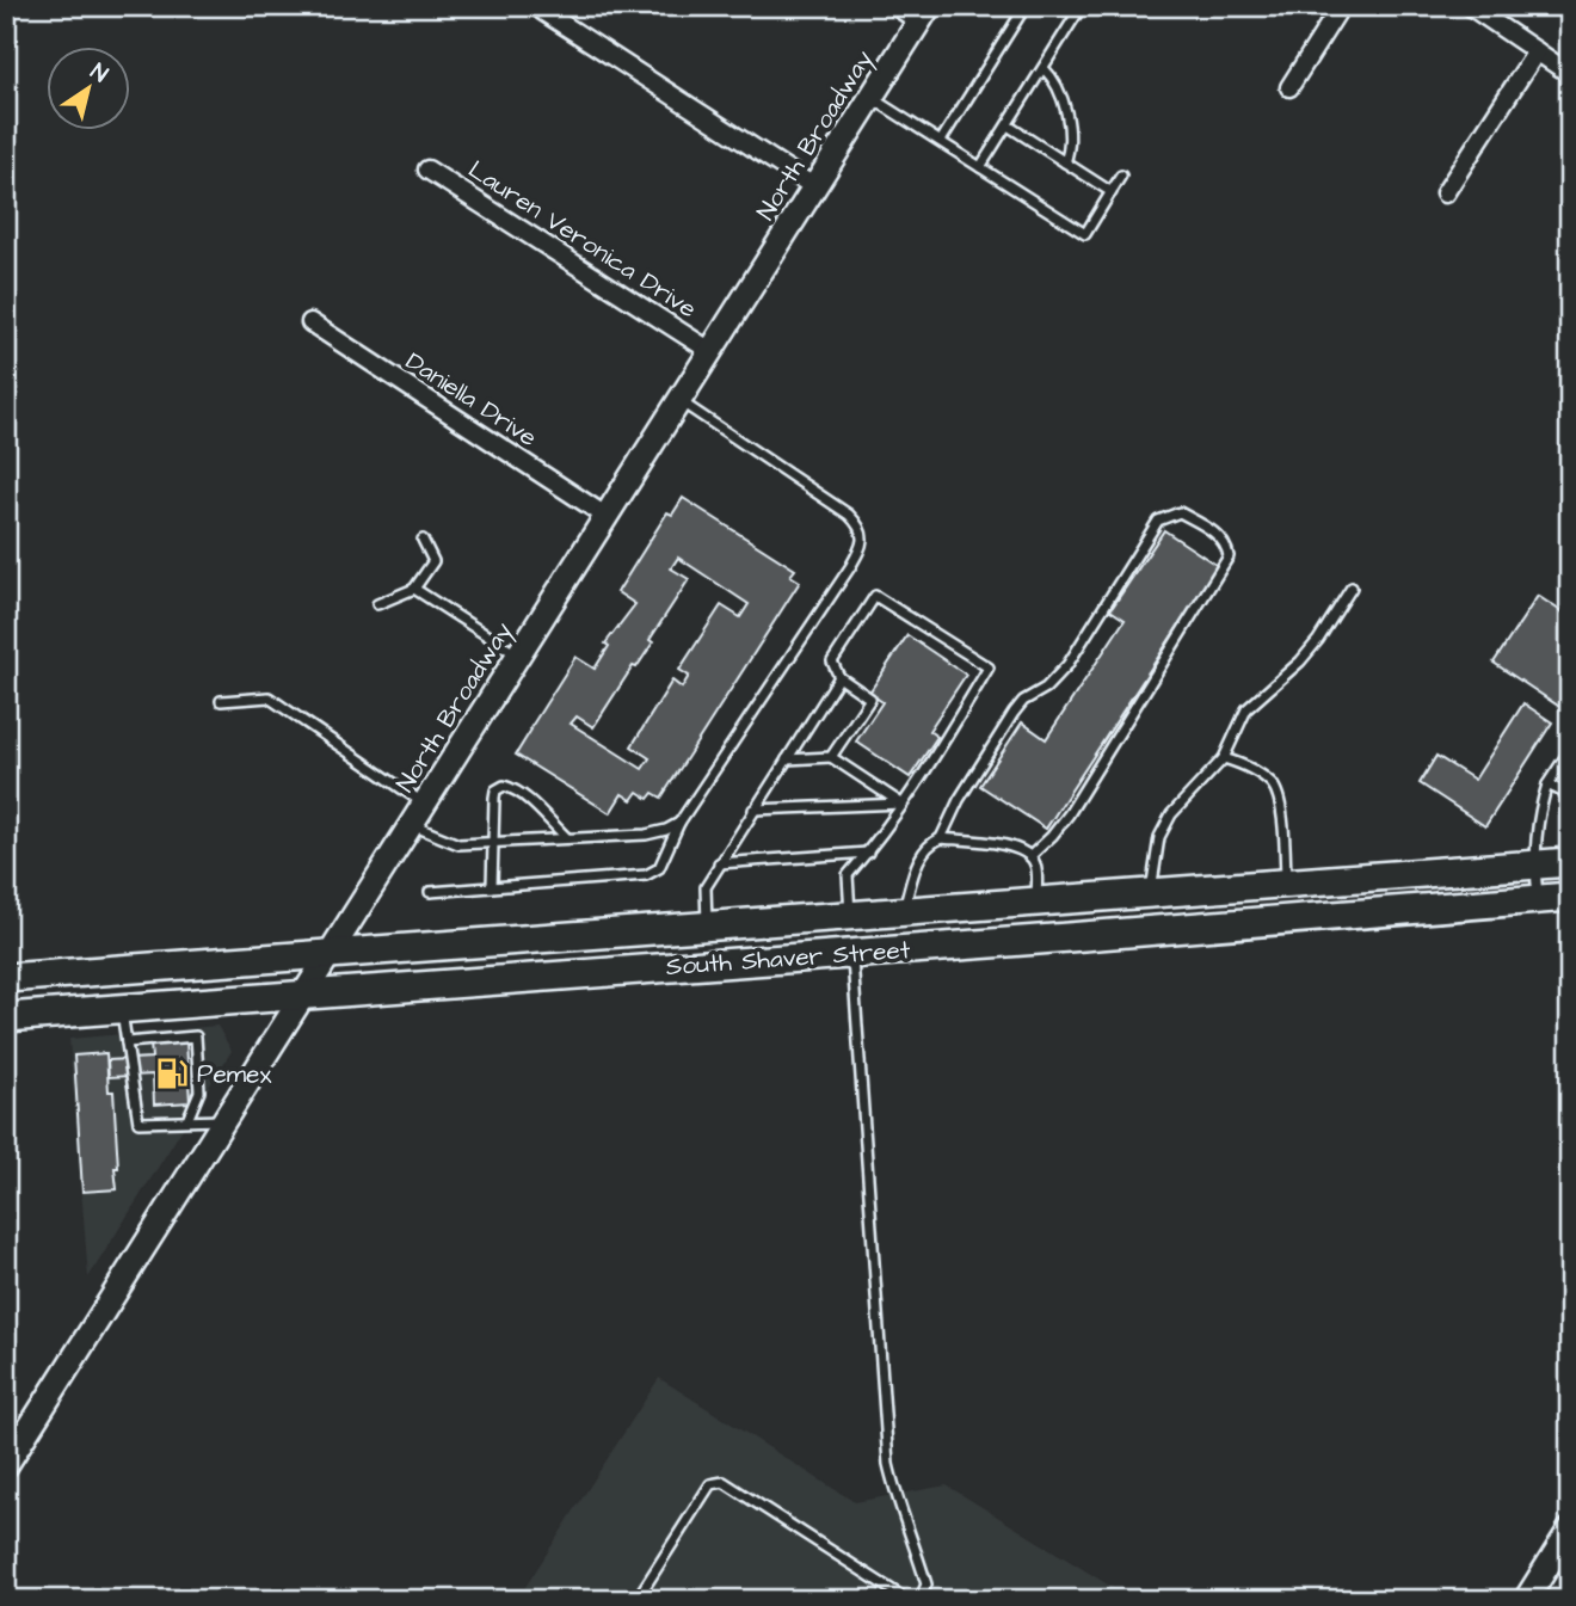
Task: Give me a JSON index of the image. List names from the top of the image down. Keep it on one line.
{"streets":{"main road":["South Shaver Street"],"street":["North Broadway","Lauren Veronica Drive","Daniella Drive"]},"crossings":[["North Broadway","Lauren Veronica Drive"],["North Broadway","Daniella Drive"],["North Broadway","South Shaver Street"]],"places":{"fuel station":["Pemex"]},"north":"top right"}
